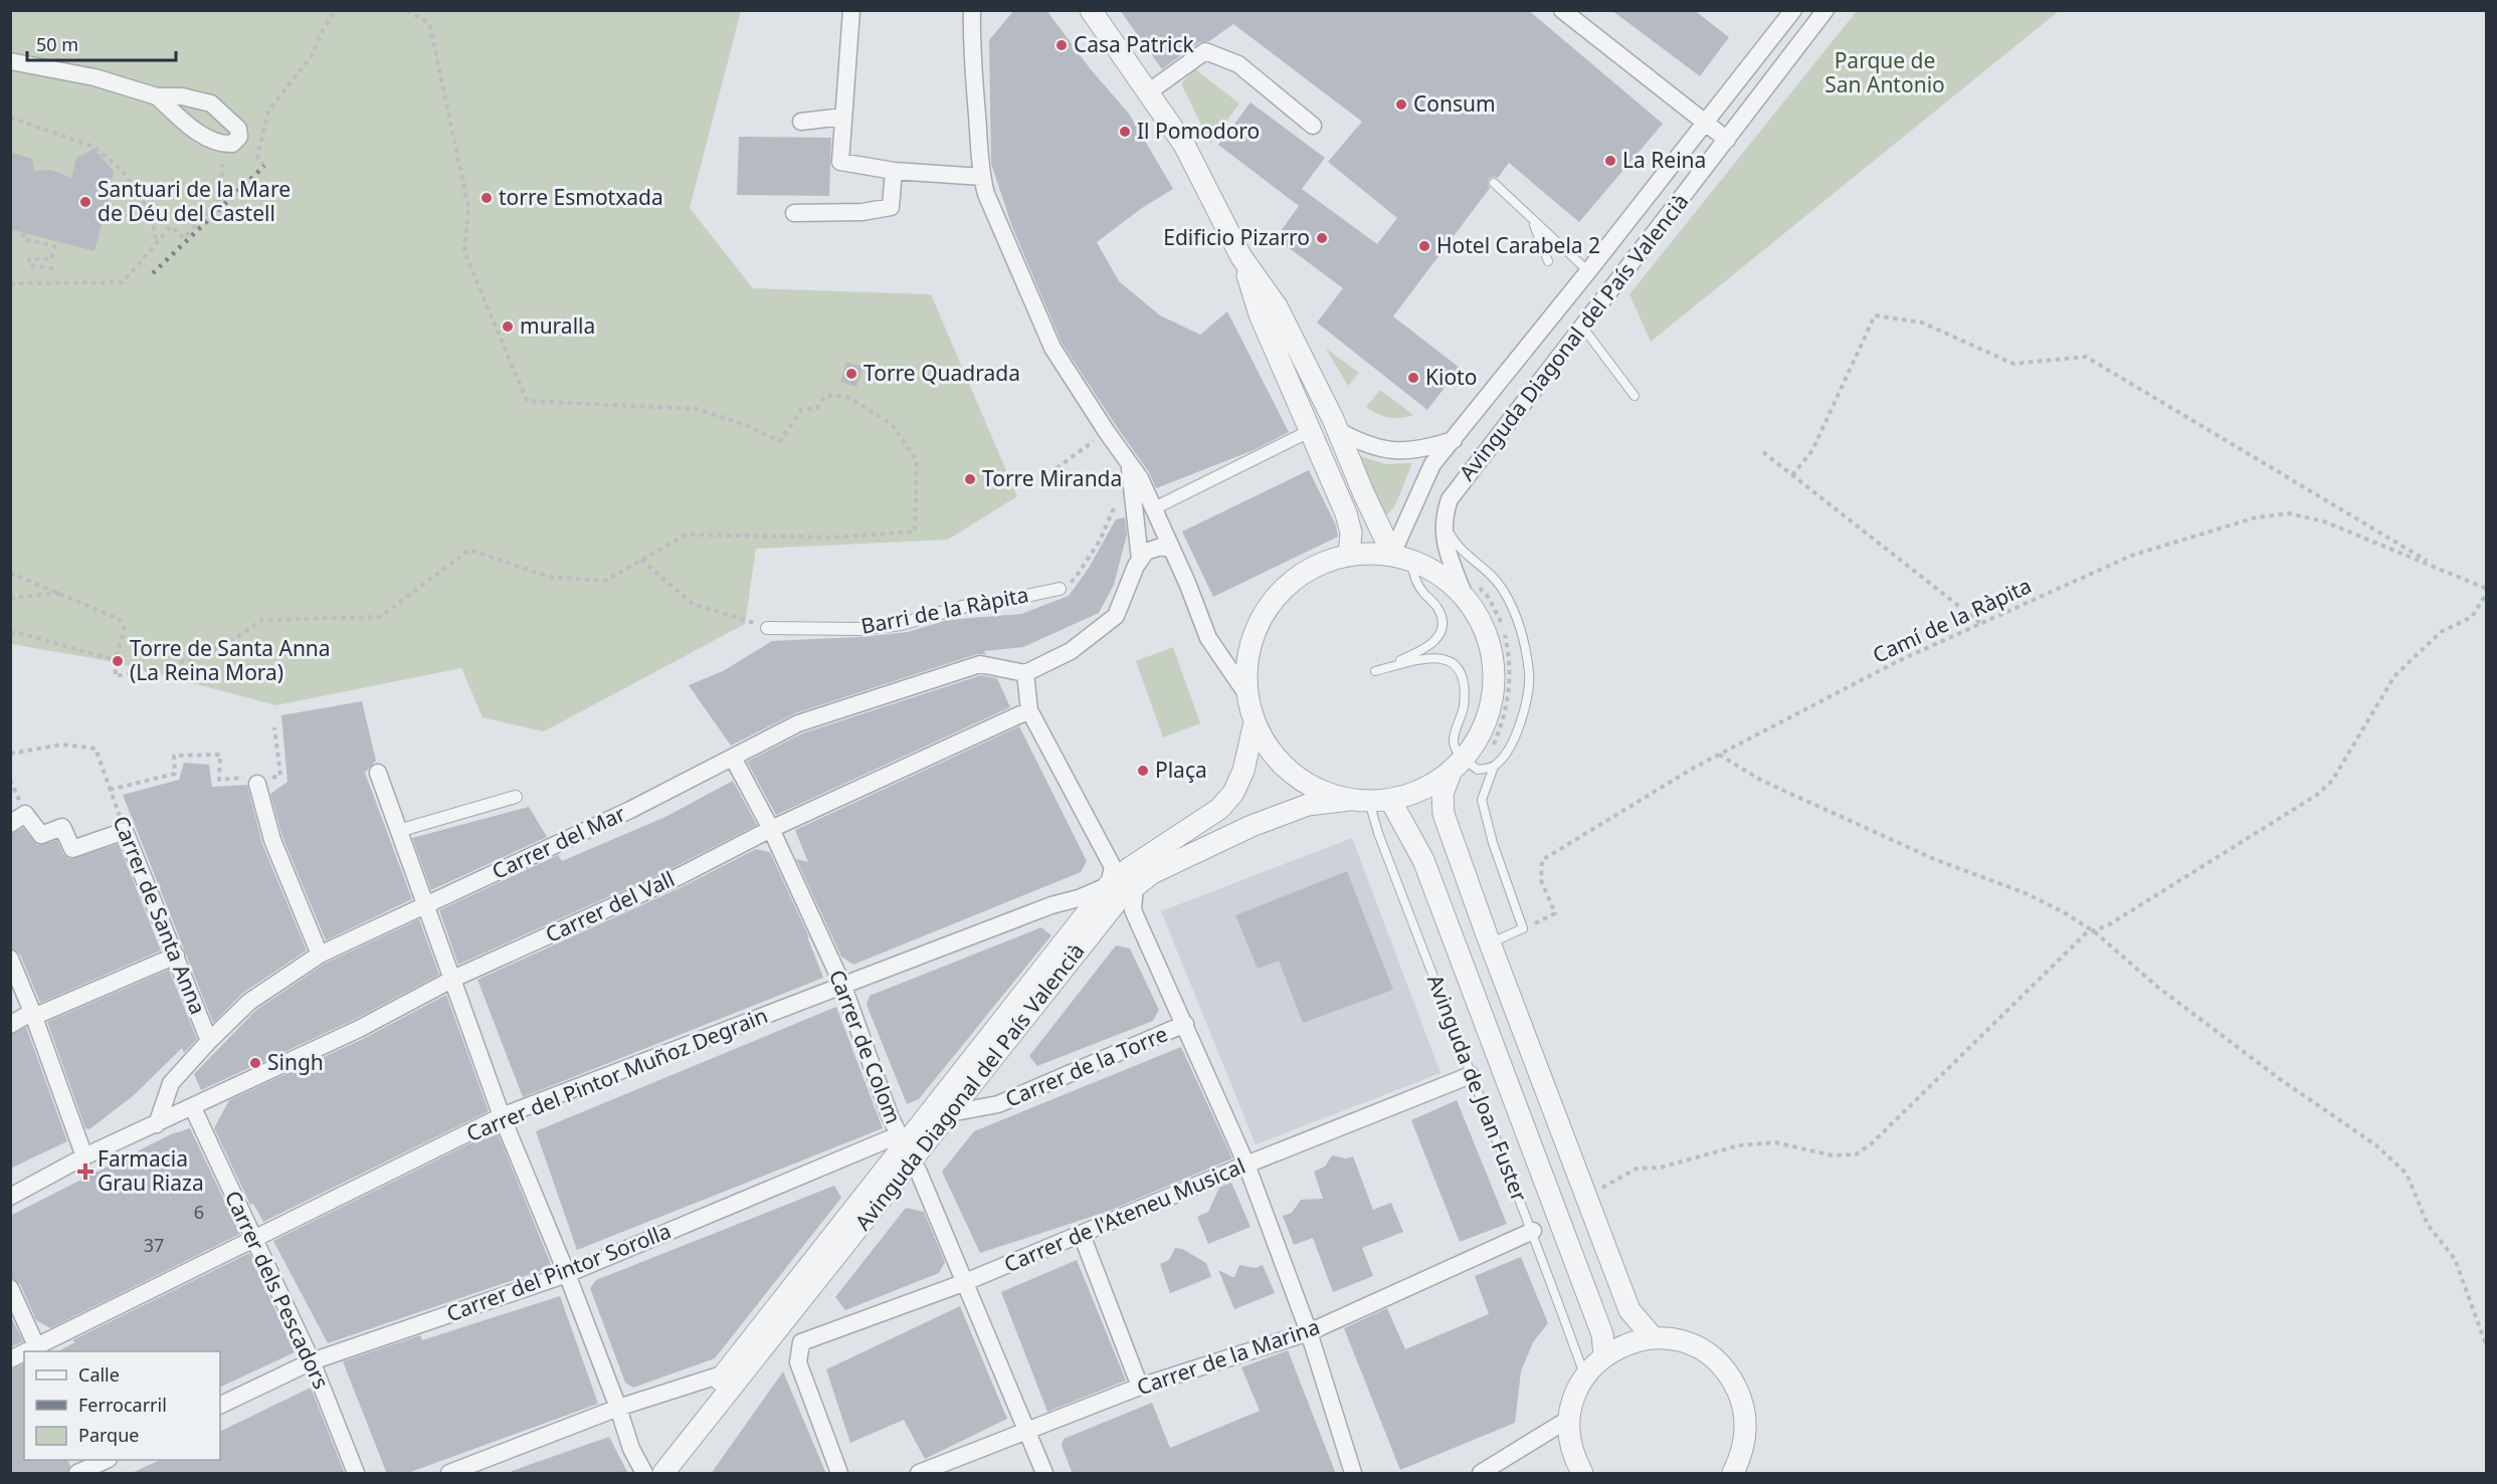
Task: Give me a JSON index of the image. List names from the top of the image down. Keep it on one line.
{"streets":{"street":["Avinguda Diagonal del País Valencià","Barri de la Ràpita","Carrer del Mar","Carrer del Vall","Carrer de Santa Anna","Carrer de Colom","Carrer de la Torre","Carrer del Pintor Muñoz Degrain","Avinguda de Joan Fuster","Carrer de l'Ateneu Musical","Carrer del Pintor Sorolla","Carrer dels Pescadors","Carrer de la Marina"],"path":["Camí de la Ràpita"]},"crossings":[["Avinguda Diagonal del País Valencià","Carrer de Colom"],["Avinguda Diagonal del País Valencià","Carrer de la Torre"],["Avinguda Diagonal del País Valencià","Carrer del Pintor Muñoz Degrain"],["Avinguda Diagonal del País Valencià","Avinguda de Joan Fuster"],["Avinguda Diagonal del País Valencià","Carrer del Pintor Sorolla"],["Carrer del Mar","Carrer del Vall"],["Carrer del Mar","Carrer de Santa Anna"],["Carrer del Mar","Carrer de Colom"],["Carrer del Vall","Carrer de Colom"],["Carrer del Vall","Carrer dels Pescadors"],["Carrer de Colom","Carrer del Pintor Muñoz Degrain"],["Carrer de Colom","Carrer de l'Ateneu Musical"],["Carrer de Colom","Carrer del Pintor Sorolla"],["Carrer de Colom","Carrer de la Marina"],["Carrer del Pintor Muñoz Degrain","Carrer dels Pescadors"],["Avinguda de Joan Fuster","Carrer de l'Ateneu Musical"],["Avinguda de Joan Fuster","Carrer de la Marina"],["Carrer del Pintor Sorolla","Carrer dels Pescadors"]],"parks":["Parque de San Antonio"],"places":{"other":["Casa Patrick","Consum","Il Pomodoro","La Reina","torre Esmotxada","Santuari de la Mare de Déu del Castell","Edificio Pizarro","Hotel Carabela 2","muralla","Torre Quadrada","Kioto","Torre Miranda","Torre de Santa Anna (La Reina Mora)","Plaça","Singh"],"health":["Farmacia Grau Riaza"]},"house_numbers":["6","37"],"legend":["Calle","Ferrocarril","Parque"],"scale_bar":"50 m"}
